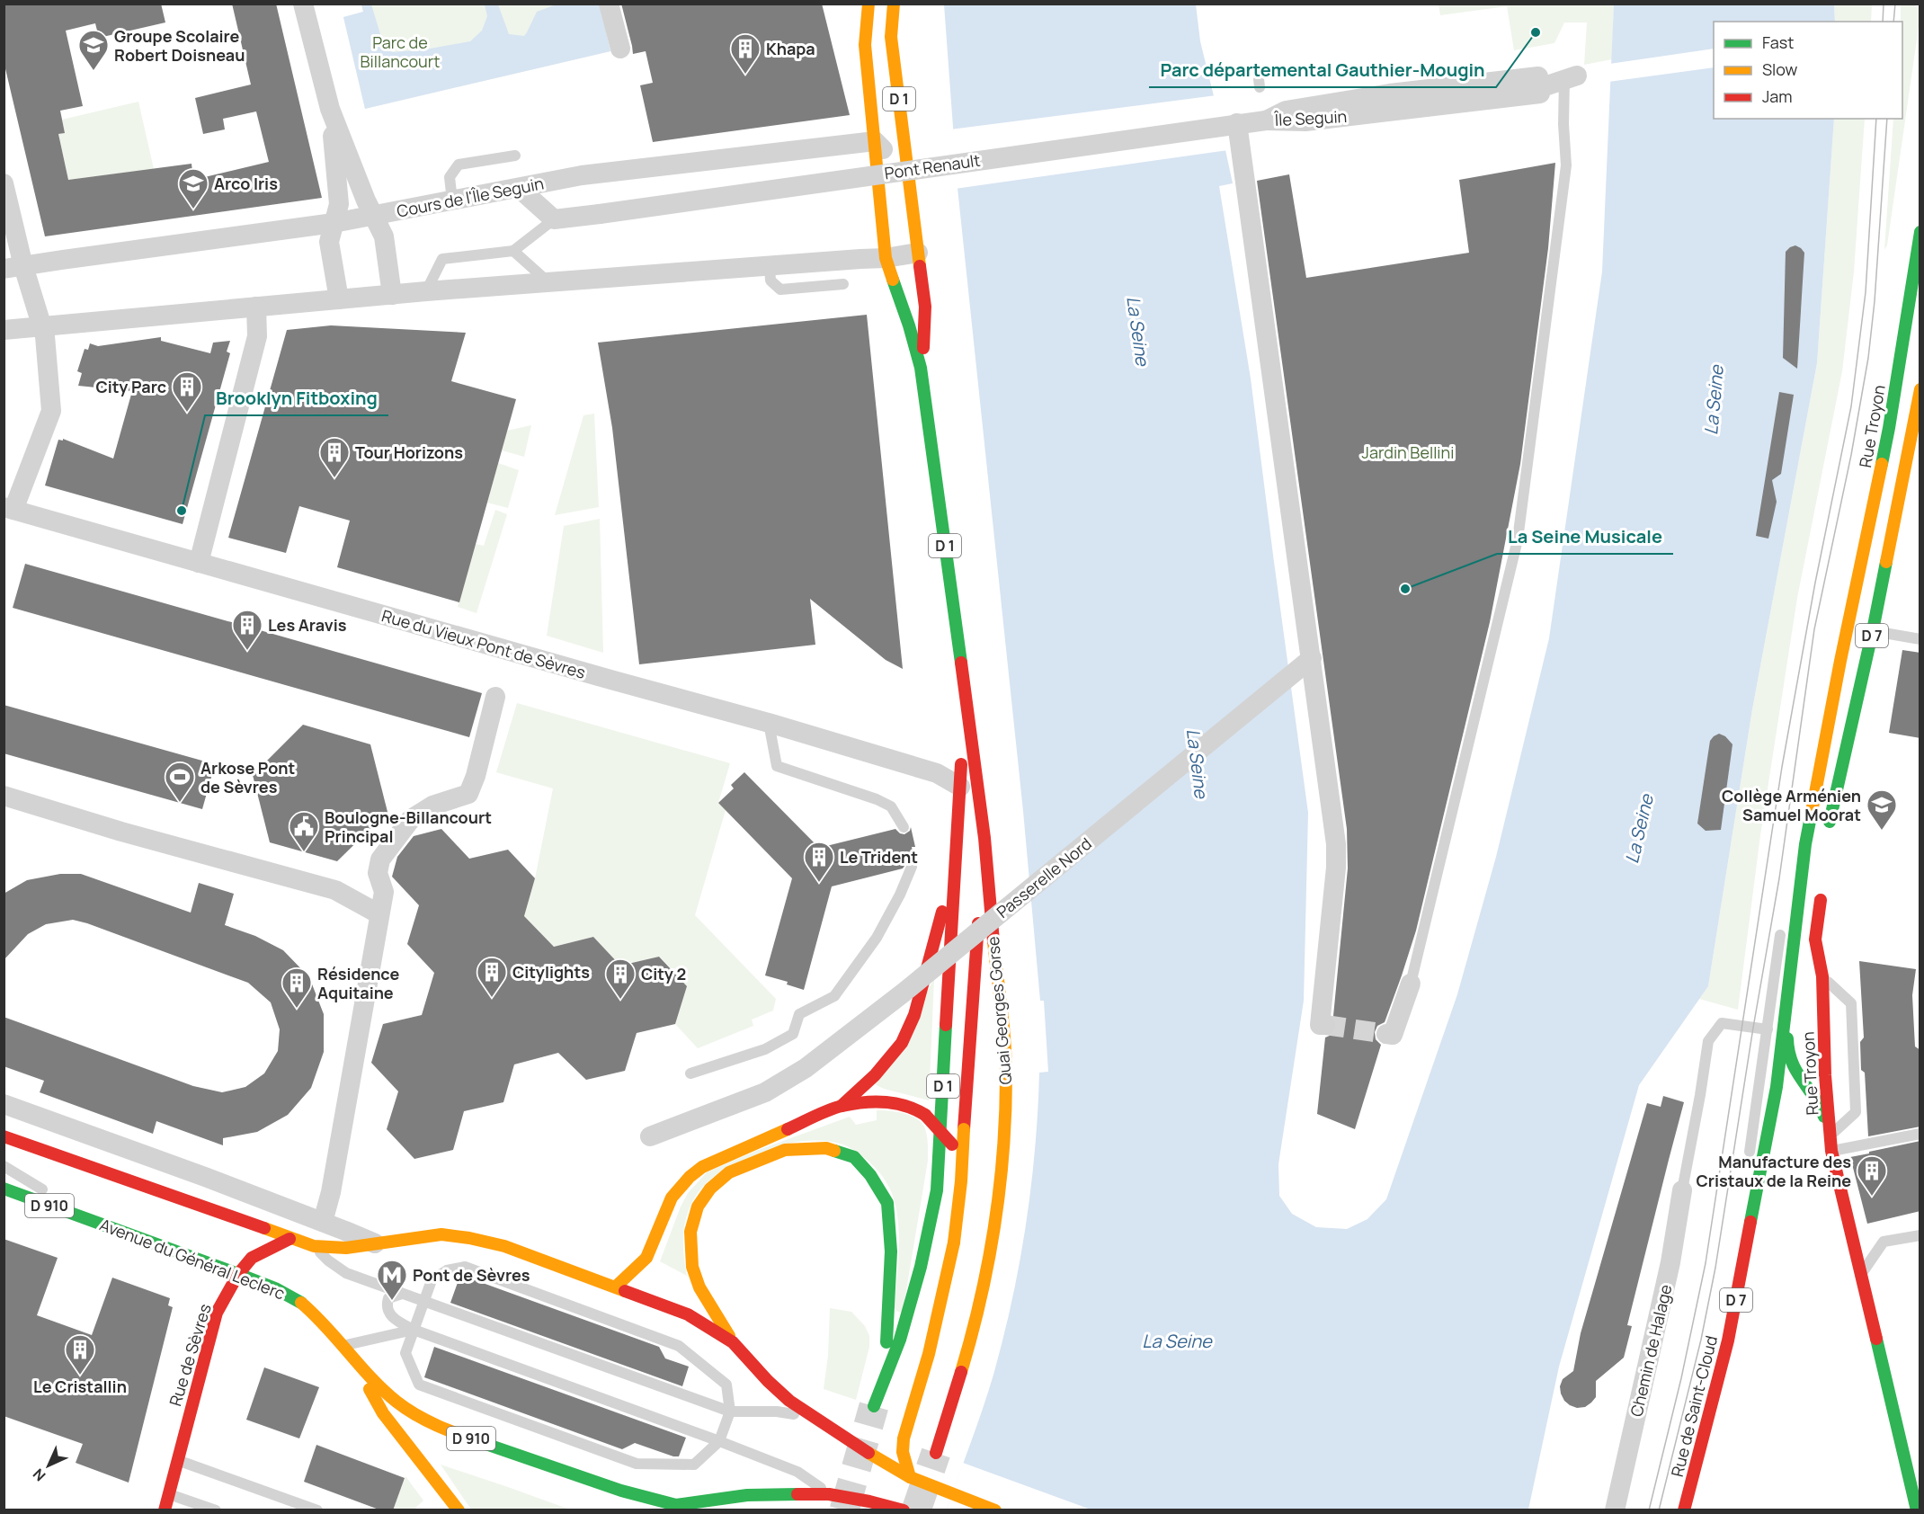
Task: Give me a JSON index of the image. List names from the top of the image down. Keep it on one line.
{"streets":{"main road":["D 1","Rue Troyon","D 7","Quai Georges Gorse","D 910","Avenue du Général Leclerc","Rue de Sèvres","Rue de Saint-Cloud"],"street":["Île Seguin","Pont Renault","Cours de l'Île Seguin","Rue du Vieux Pont de Sèvres","Passerelle Nord","Chemin de Halage"]},"crossings":[["D 1","Quai Georges Gorse"],["Île Seguin","Pont Renault"],["Cours de l'Île Seguin","Quai Georges Gorse"],["Rue Troyon","Rue de Saint-Cloud"],["Rue du Vieux Pont de Sèvres","Quai Georges Gorse"],["Avenue du Général Leclerc","Rue de Sèvres"]],"water":["La Seine"],"parks":["Parc de Billancourt","Jardin Bellini"],"places":{"other":["Parc départemental Gauthier-Mougin","Brooklyn Fitboxing","La Seine Musicale"],"school or university":["Groupe Scolaire Robert Doisneau","Arco Iris","Collège Arménien Samuel Moorat"],"building":["Khapa","City Parc","Tour Horizons","Les Aravis","Le Trident","Citylights","City 2","Résidence Aquitaine","Manufacture des Cristaux de la Reine","Le Cristallin"],"sports":["Arkose Pont de Sèvres"],"public building":["Boulogne-Billancourt Principal"],"metro station":["Pont de Sèvres"]},"legend":["Fast","Slow","Jam"],"north":"bottom left"}
